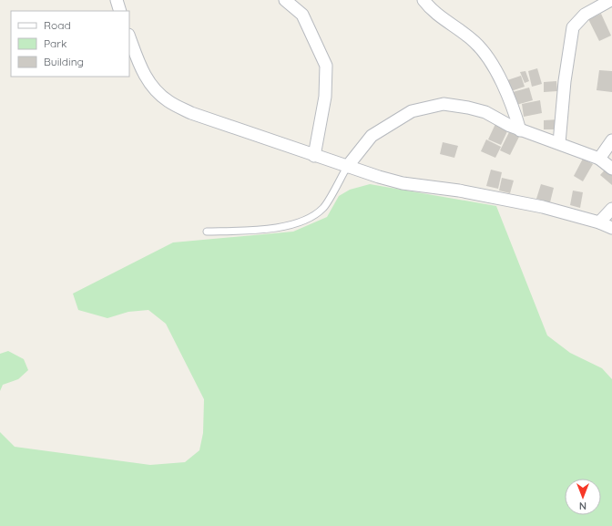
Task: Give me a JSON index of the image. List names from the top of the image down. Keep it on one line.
{"legend":["Road","Park","Building"],"north":"bottom"}
